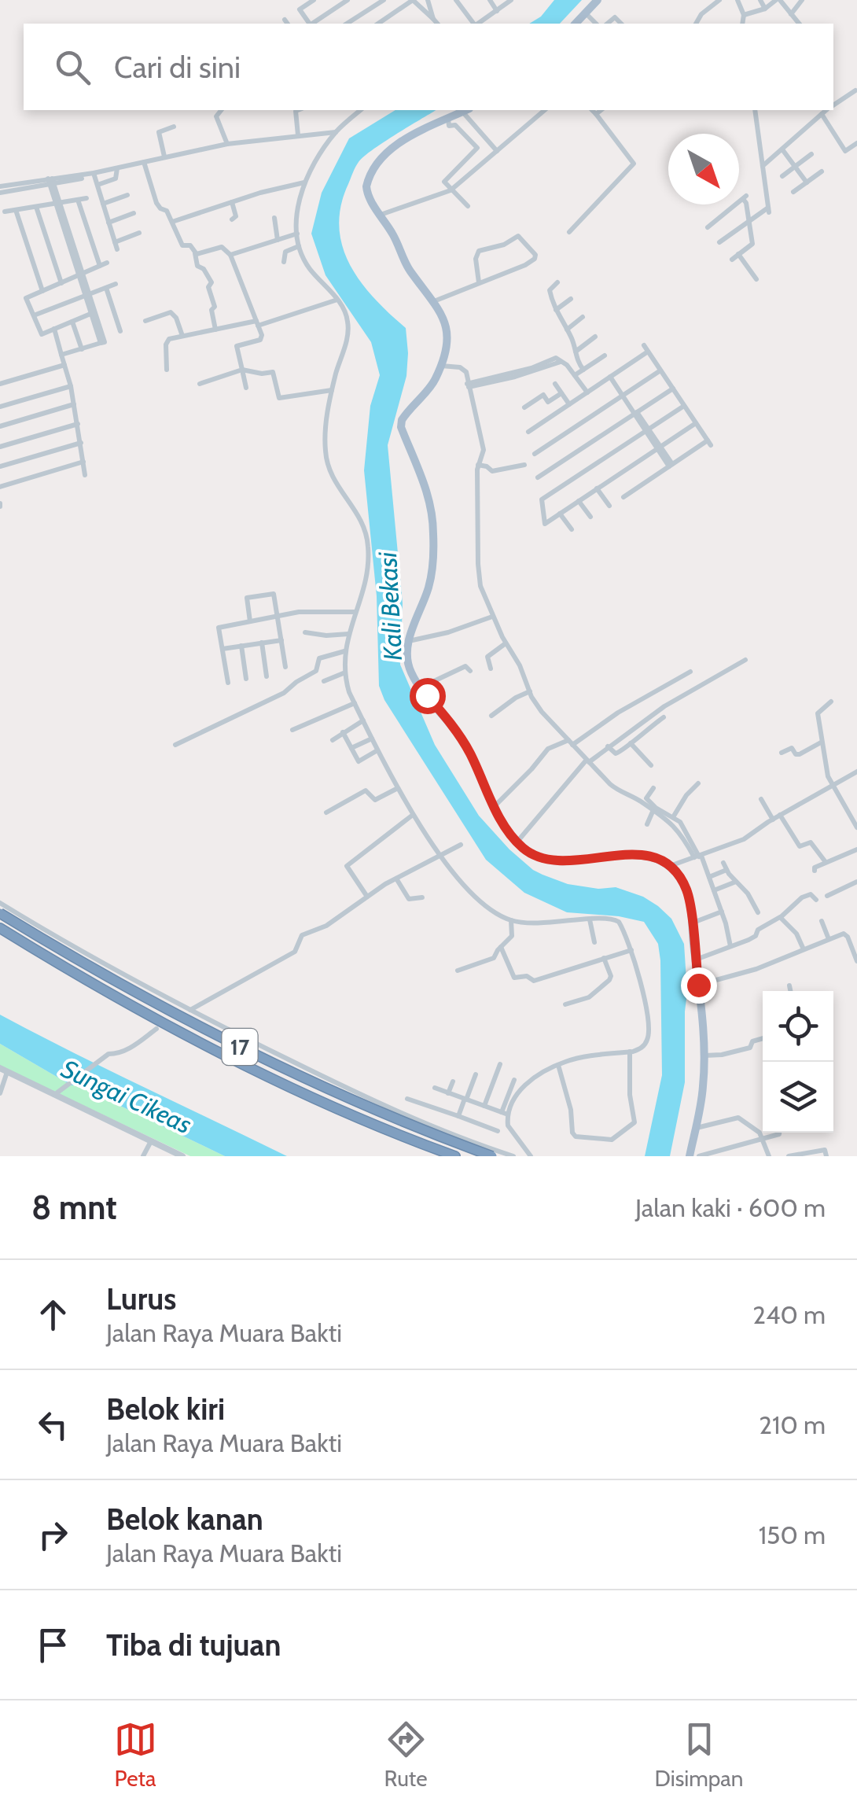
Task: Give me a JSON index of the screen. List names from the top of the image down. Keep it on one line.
{"streets":{"highway":["17"]},"water":["Kali Bekasi","Sungai Cikeas"],"north":"bottom right","page":{"search":"Cari di sini","heading":["8 mnt","Jalan kaki · 600 m"],"list":[["Lurus","Jalan Raya Muara Bakti","240 m"],["Belok kiri","Jalan Raya Muara Bakti","210 m"],["Belok kanan","Jalan Raya Muara Bakti","150 m"],"Tiba di tujuan"],"nav":["Peta","Rute","Disimpan"]}}
